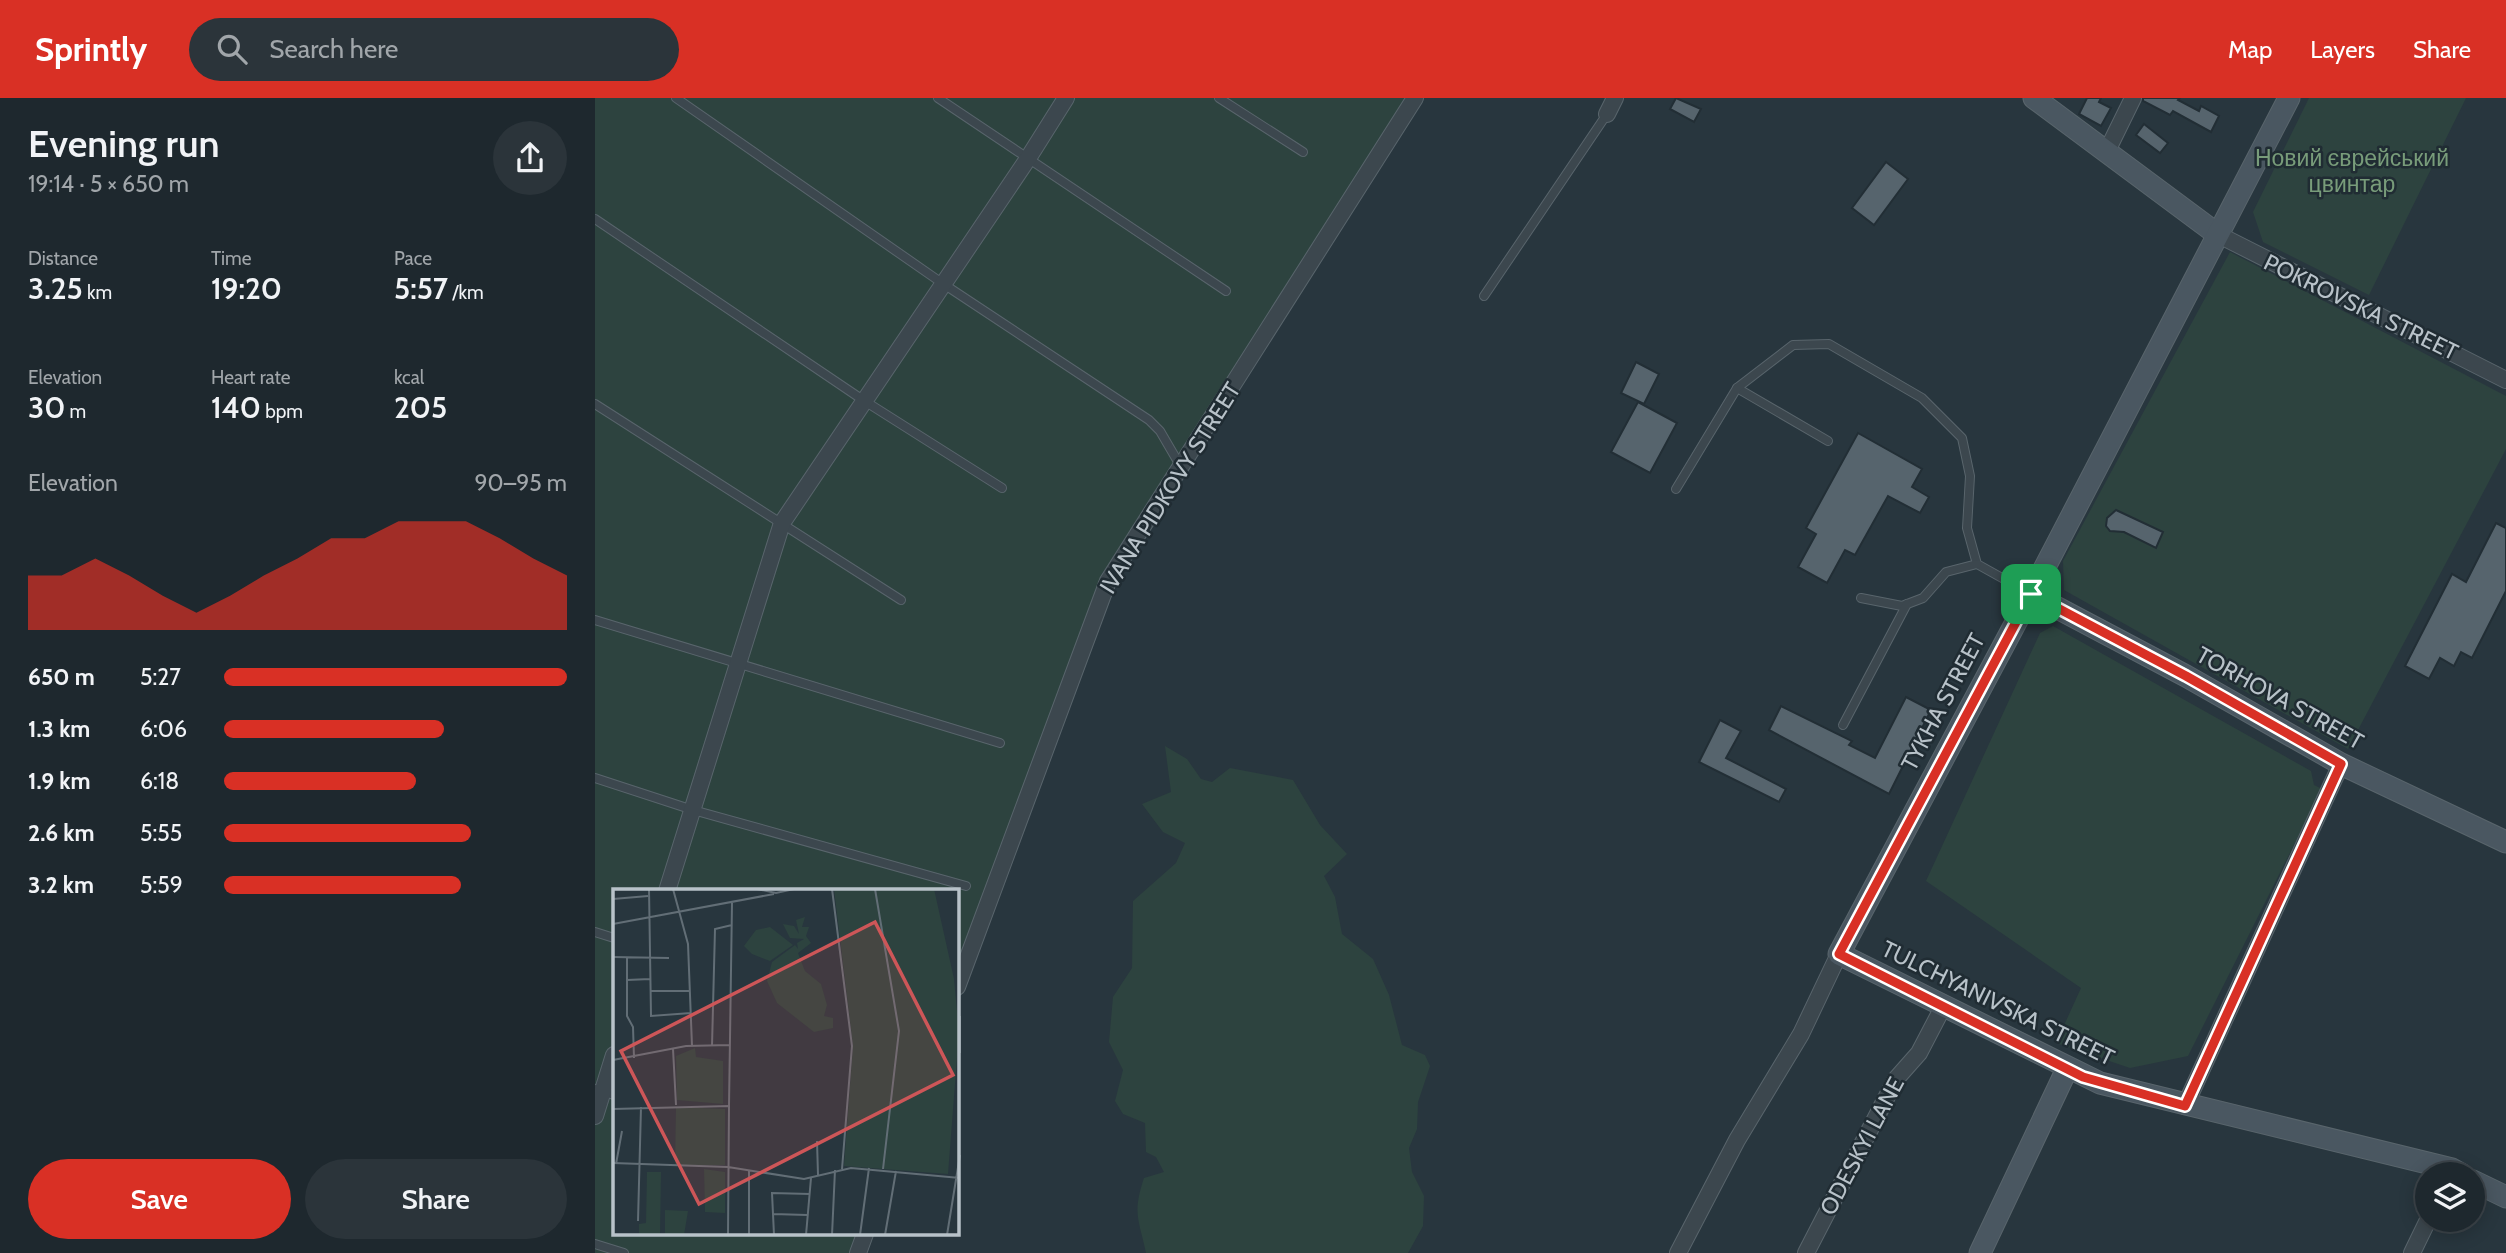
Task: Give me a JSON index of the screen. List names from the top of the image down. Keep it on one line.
{"streets":{"main road":["TORHOVA STREET","TYKHA STREET","TULCHYANIVSKA STREET"],"street":["POKROVSKA STREET","IVANA PIDKOVY STREET","ODESKYI LANE"]},"crossings":[["POKROVSKA STREET","TYKHA STREET"],["TORHOVA STREET","TYKHA STREET"],["TYKHA STREET","TULCHYANIVSKA STREET"],["TULCHYANIVSKA STREET","ODESKYI LANE"]],"parks":["Новий єврейський цвинтар"],"page":{"header":"Sprintly","search":"Search here","nav":["Map","Layers","Share"],"heading":["Evening run","19:14 · 5 × 650 m"],"stats":[["Distance","3.25 km"],["Time","19:20"],["Pace","5:57 /km"],["Elevation","30 m"],["Heart rate","140 bpm"],["kcal","205"]],"chart":["Elevation","90–95 m"],"list":[{"name":"650 m","note":"5:27"},{"name":"1.3 km","note":"6:06"},{"name":"1.9 km","note":"6:18"},{"name":"2.6 km","note":"5:55"},{"name":"3.2 km","note":"5:59"}],"buttons":["Save","Share"]}}
